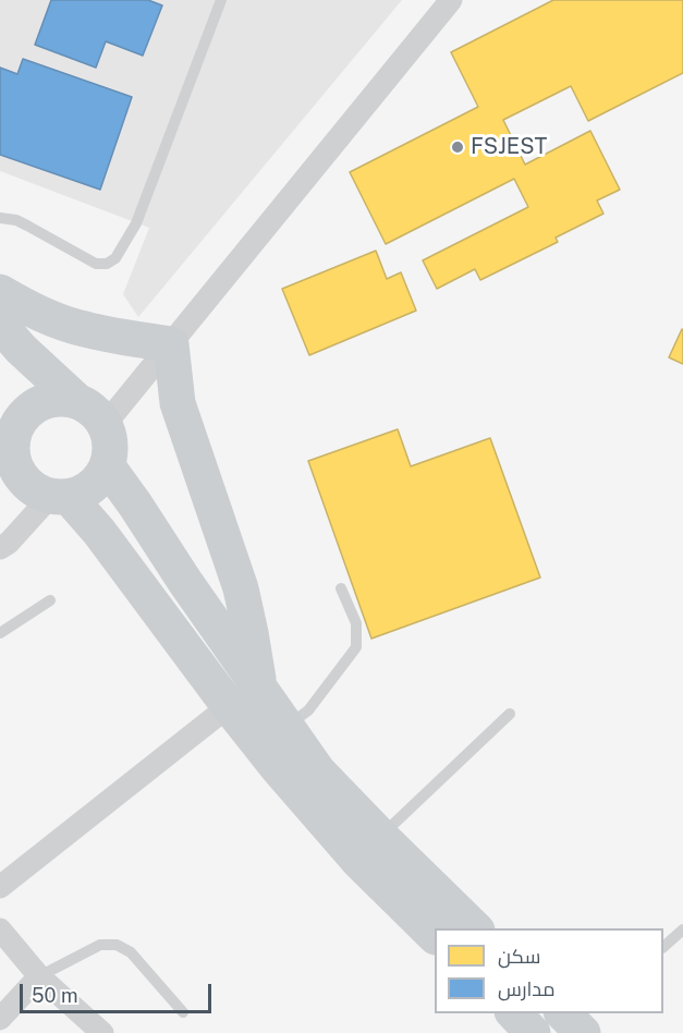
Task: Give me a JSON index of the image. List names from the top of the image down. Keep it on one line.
{"places":["FSJEST"],"legend":["سكن","مدارس"],"scale_bar":"50 m"}
